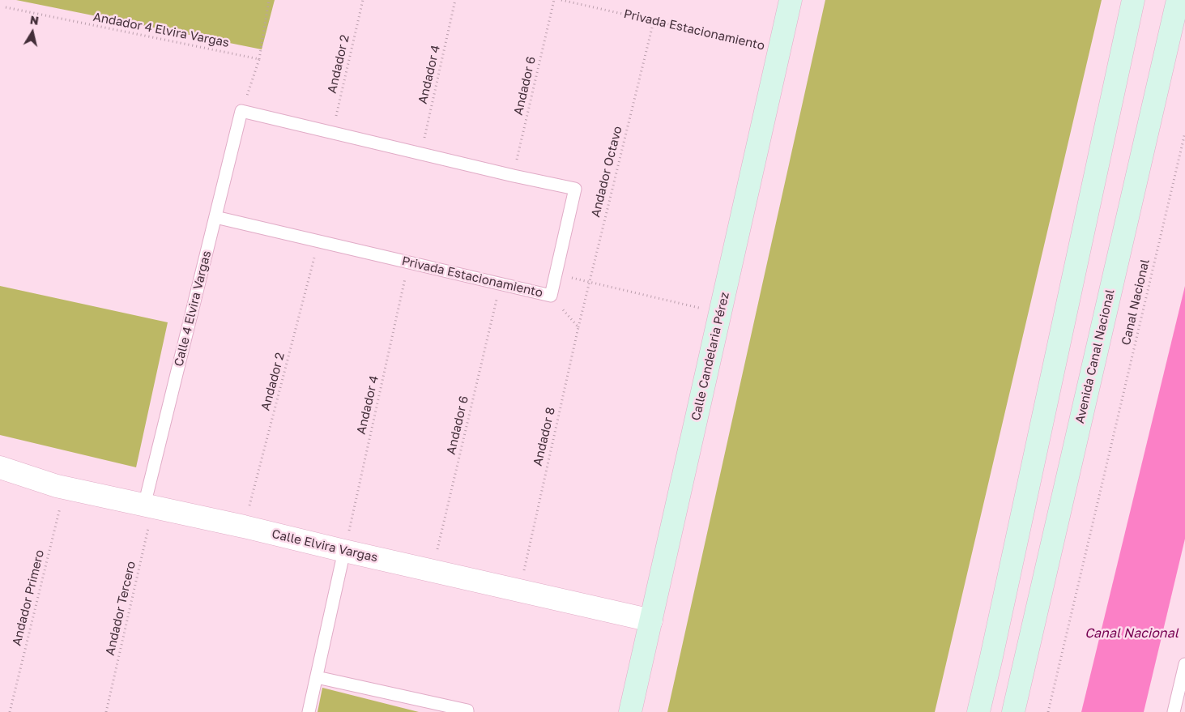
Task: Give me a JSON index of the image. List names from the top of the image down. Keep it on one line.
{"streets":{"main road":["Calle Candelaria Pérez","Avenida Canal Nacional"],"street":["Calle Elvira Vargas"],"lane":["Privada Estacionamiento","Calle 4 Elvira Vargas"],"path":["Andador 4 Elvira Vargas","Andador 2","Andador 4","Andador 6","Andador Octavo","Canal Nacional","Andador 8","Andador Primero","Andador Tercero"]},"crossings":[["Privada Estacionamiento","Andador 2"],["Privada Estacionamiento","Andador 4"],["Privada Estacionamiento","Andador 6"],["Privada Estacionamiento","Andador Octavo"],["Privada Estacionamiento","Calle 4 Elvira Vargas"],["Privada Estacionamiento","Calle Candelaria Pérez"],["Andador 2","Calle Elvira Vargas"],["Andador 4","Calle Elvira Vargas"],["Andador 6","Calle Elvira Vargas"],["Andador Octavo","Andador 8"],["Calle 4 Elvira Vargas","Calle Elvira Vargas"],["Calle 4 Elvira Vargas","Andador Tercero"],["Calle Candelaria Pérez","Calle Elvira Vargas"],["Andador 8","Calle Elvira Vargas"],["Calle Elvira Vargas","Andador Primero"],["Calle Elvira Vargas","Andador Tercero"]],"water":["Canal Nacional"],"north":"top"}
